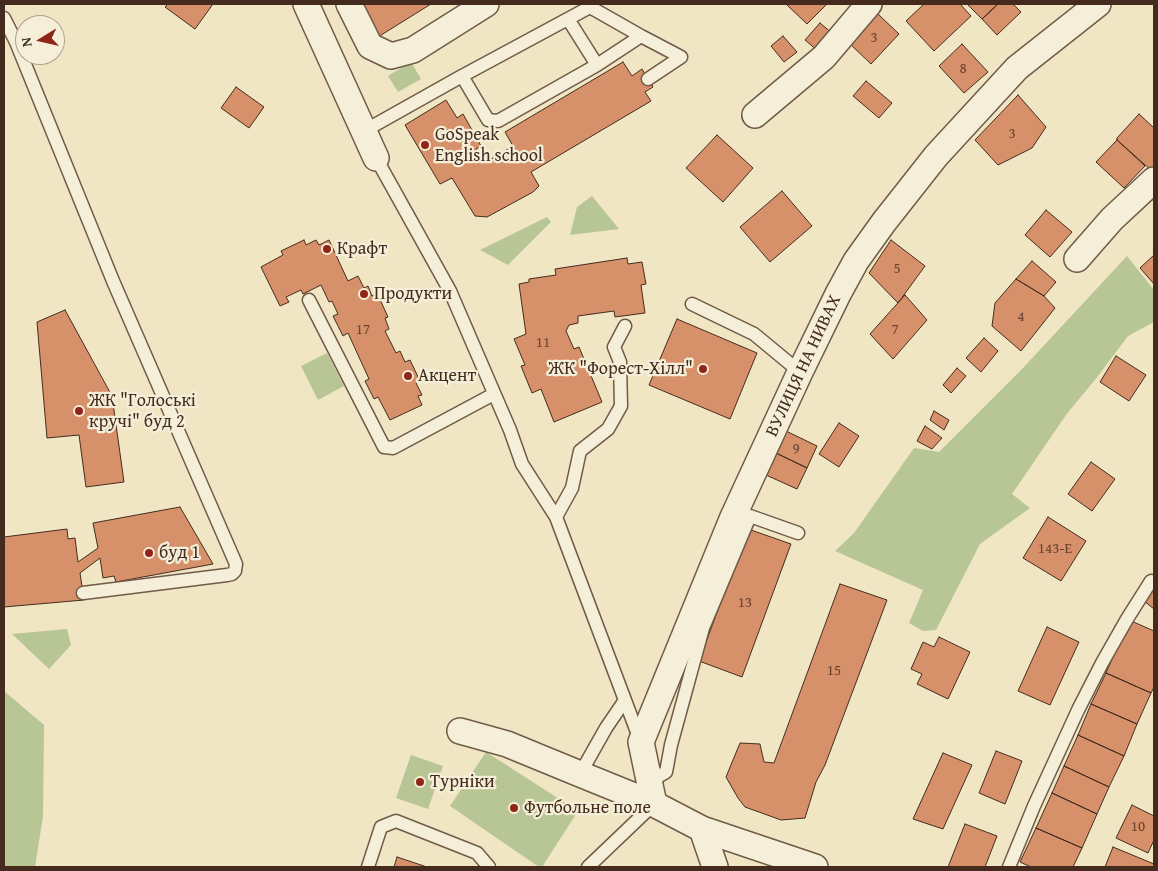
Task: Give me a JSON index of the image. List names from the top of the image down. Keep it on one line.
{"streets":{"street":["ВУЛИЦЯ НА НИВАХ"]},"places":["GoSpeak English school","Крафт","Продукти","ЖК \"Форест-Хілл\"","Акцент","ЖК \"Голоські кручі\" буд 2","буд 1","Турніки","Футбольне поле"],"house_numbers":["3","8","3","5","4","17","7","11","9","143-Е","13","15","10"],"north":"left"}
